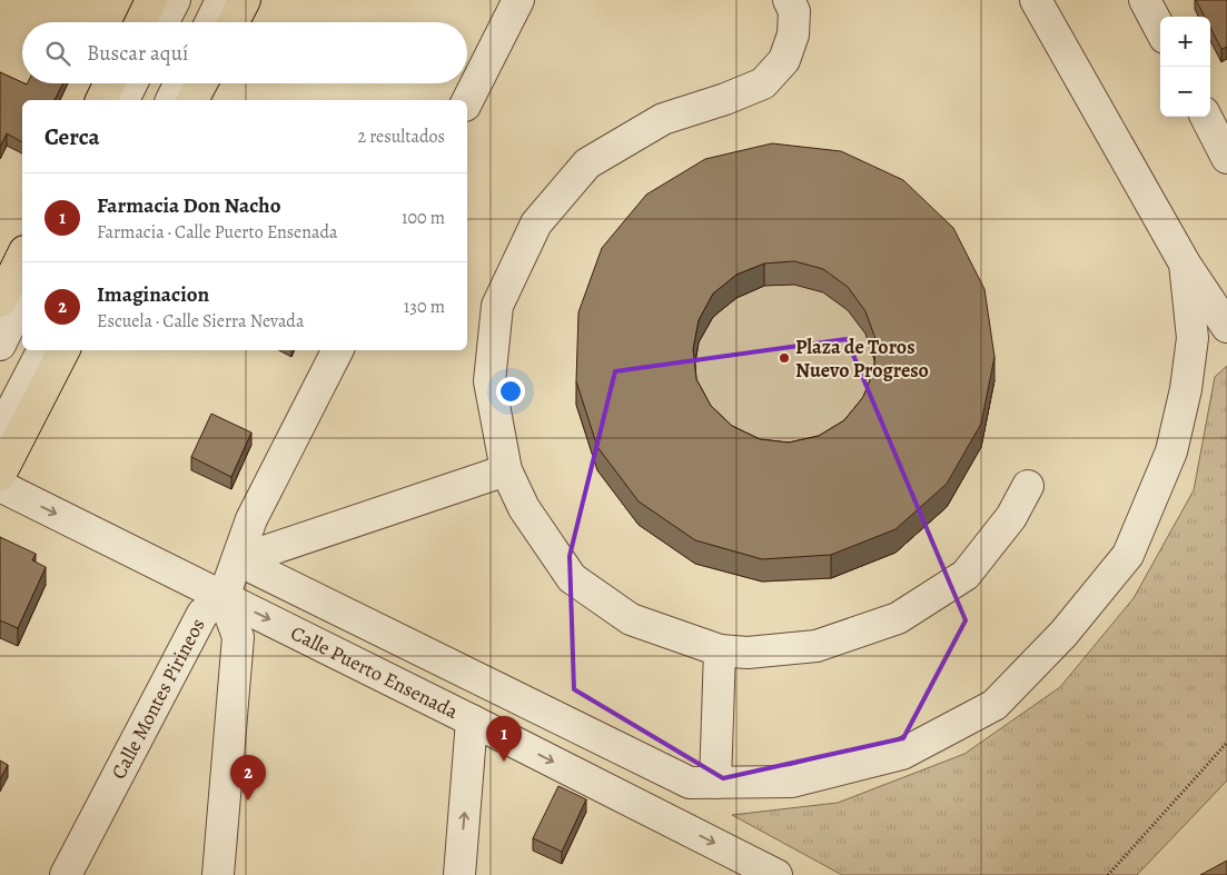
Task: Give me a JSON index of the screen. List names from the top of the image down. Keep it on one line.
{"streets":{"street":["Calle Puerto Ensenada","Calle Montes Pirineos"]},"crossings":[["Calle Puerto Ensenada","Calle Montes Pirineos"]],"places":["Plaza de Toros Nuevo Progreso"],"page":{"map_buttons":["+","−"],"search":"Buscar aquí","heading":["Cerca","2 resultados"],"list":[{"mark":"1","name":"Farmacia Don Nacho","note":"Farmacia · Calle Puerto Ensenada","value":"100 m"},{"mark":"2","name":"Imaginacion","note":"Escuela · Calle Sierra Nevada","value":"130 m"}],"pins":["1","2"]}}
